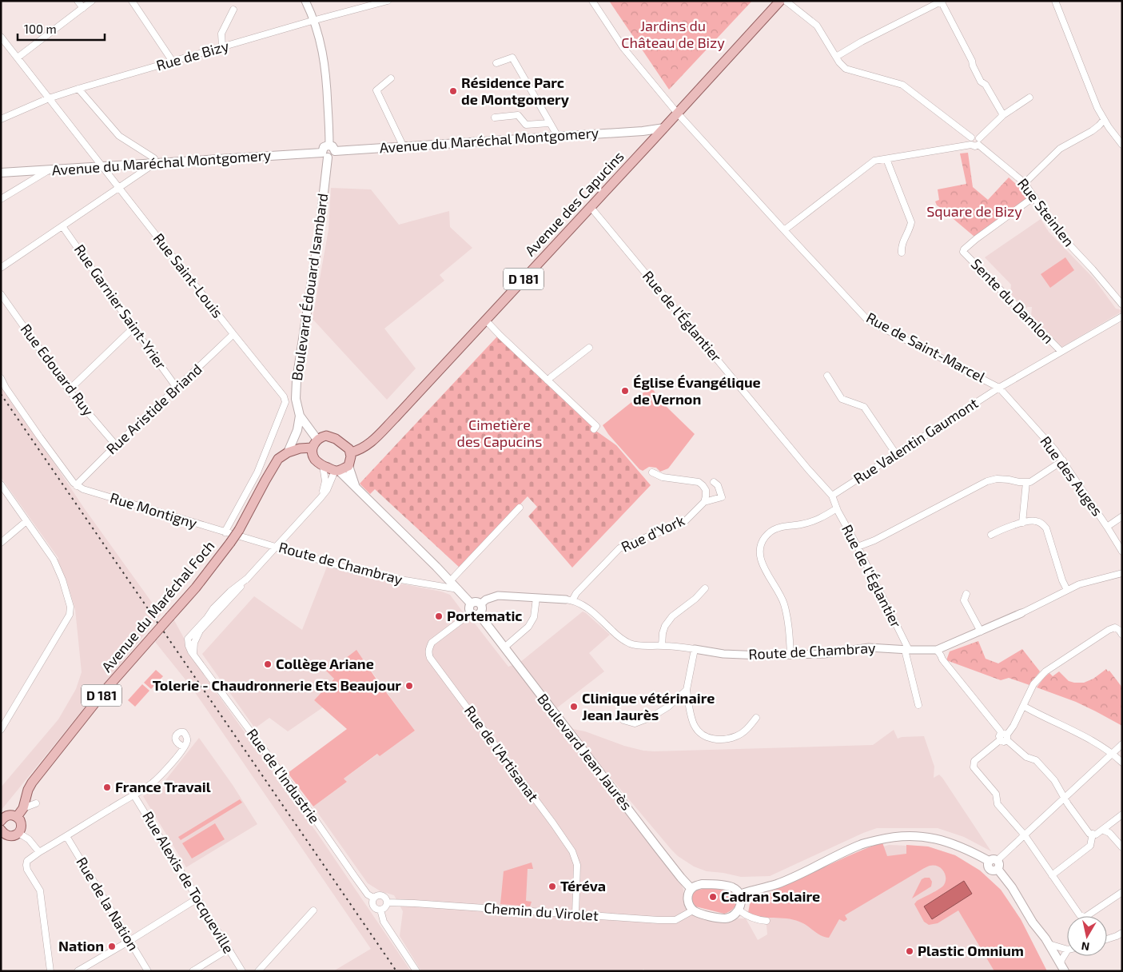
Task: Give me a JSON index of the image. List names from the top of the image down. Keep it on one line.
{"streets":{"main road":["Avenue du Maréchal Montgomery","Avenue des Capucins","D 181","Boulevard Édouard Isambard","Avenue du Maréchal Foch","Boulevard Jean Jaurès"],"street":["Rue de Bizy","Rue Steinlen","Rue Saint-Louis","Sente du Damlon","Rue Garnier Saint-Yrier","Rue de l'Églantier","Rue de Saint-Marcel","Rue Edouard Ruy","Rue Aristide Briand","Rue Valentin Gaumont","Rue des Auges","Rue Montigny","Rue d'York","Route de Chambray","Rue de l'Artisanat","Rue de l'Industrie","Rue Alexis de Tocqueville","Rue de la Nation","Chemin du Virolet"]},"crossings":[["Rue de Bizy","Rue Saint-Louis"],["Avenue du Maréchal Montgomery","Avenue des Capucins"],["Avenue du Maréchal Montgomery","Rue Saint-Louis"],["Avenue du Maréchal Montgomery","Boulevard Édouard Isambard"],["Avenue des Capucins","Boulevard Édouard Isambard"],["Avenue des Capucins","Rue de l'Églantier"],["Avenue des Capucins","Rue de Saint-Marcel"],["Rue Steinlen","Sente du Damlon"],["Rue Saint-Louis","Rue Aristide Briand"],["Rue Saint-Louis","Rue Montigny"],["Rue Saint-Louis","Route de Chambray"],["Boulevard Édouard Isambard","Avenue du Maréchal Foch"],["Sente du Damlon","Rue de Saint-Marcel"],["Rue Garnier Saint-Yrier","Rue Aristide Briand"],["Rue de l'Églantier","Rue Valentin Gaumont"],["Rue de l'Églantier","Route de Chambray"],["Rue de Saint-Marcel","Rue Valentin Gaumont"],["Rue de Saint-Marcel","Rue des Auges"],["Rue Edouard Ruy","Rue Aristide Briand"],["Rue Aristide Briand","Rue Montigny"],["Rue Valentin Gaumont","Rue des Auges"],["Rue Montigny","Route de Chambray"],["Rue d'York","Route de Chambray"],["Route de Chambray","Boulevard Jean Jaurès"],["Route de Chambray","Rue de l'Artisanat"],["Boulevard Jean Jaurès","Rue de l'Artisanat"],["Boulevard Jean Jaurès","Chemin du Virolet"],["Rue de l'Artisanat","Chemin du Virolet"],["Rue de l'Industrie","Chemin du Virolet"]],"parks":["Jardins du Château de Bizy","Square de Bizy","Cimetière des Capucins"],"places":["Résidence Parc de Montgomery","Église Évangélique de Vernon","Portematic","Collège Ariane","Tolerie - Chaudronnerie Ets Beaujour","Clinique vétérinaire Jean Jaurès","France Travail","Téréva","Cadran Solaire","Nation","Plastic Omnium"],"scale_bar":"100 m","north":"bottom"}
